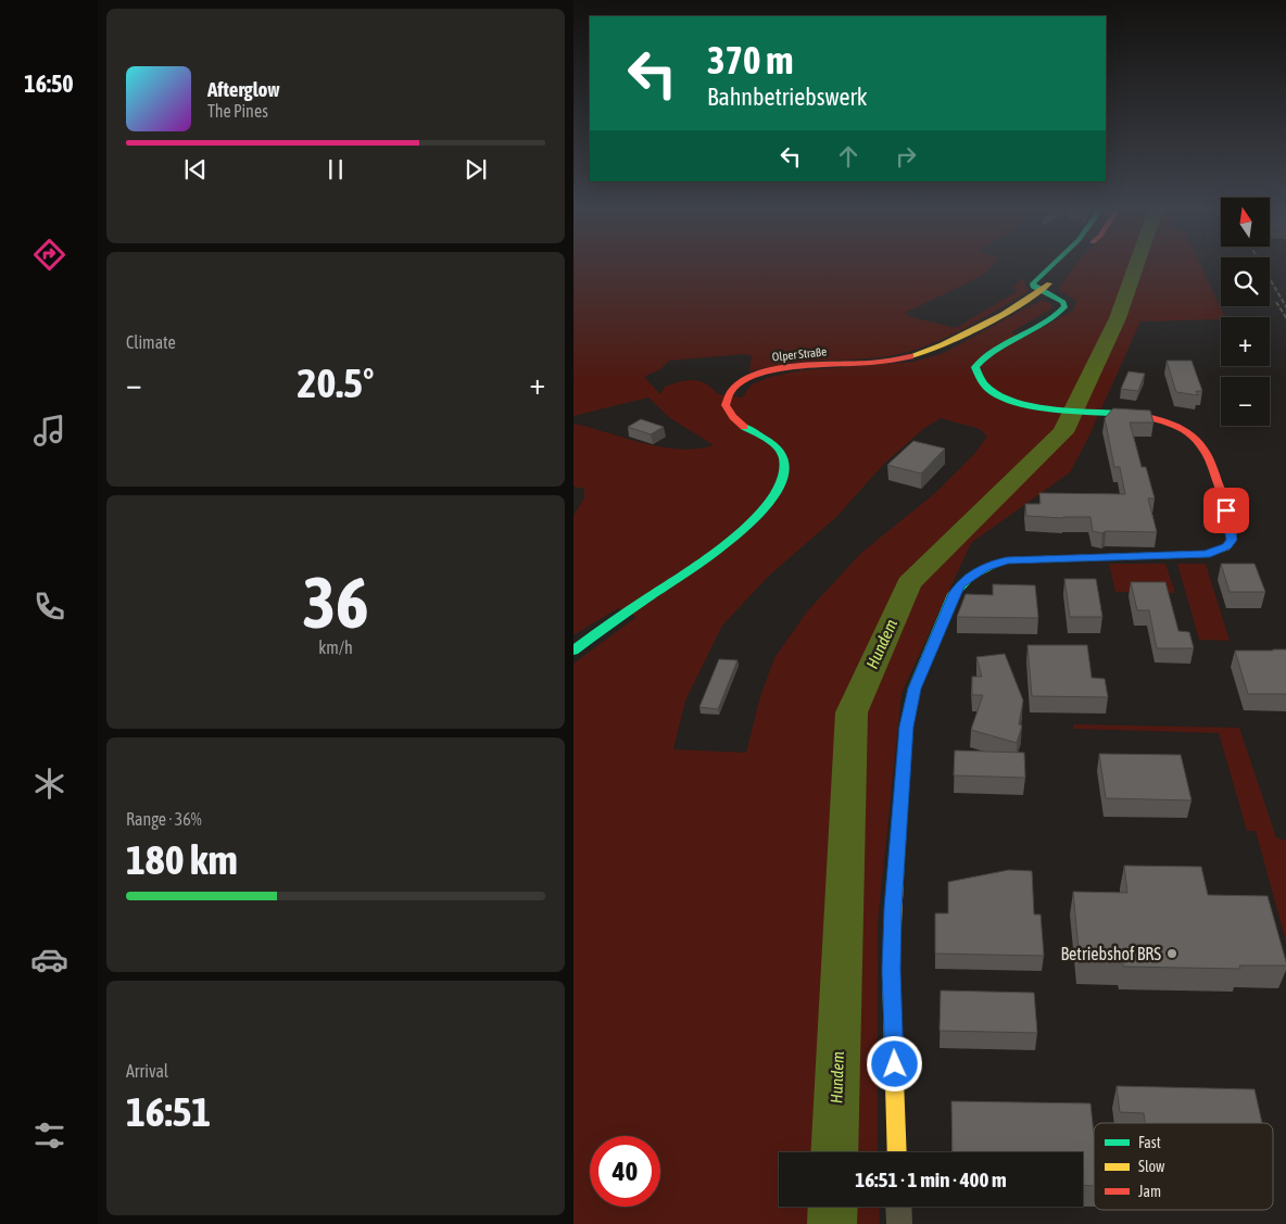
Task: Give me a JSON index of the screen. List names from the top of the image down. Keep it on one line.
{"streets":{"street":["Olper Straße"]},"water":["Hundem"],"places":["Betriebshof BRS"],"legend":["Fast","Slow","Jam"],"north":"top","page":{"tabs":"16:50","turn":["370 m","Bahnbetriebswerk"],"song":["Afterglow","The Pines"],"map_buttons":["+","−"],"tile":["Climate",["36","km/h"],["Range · 36%","180 km"],["Arrival","16:51"]],"heat":["−","20.5°","+"],"limit":"40","trip":"16:51 · 1 min · 400 m"}}
